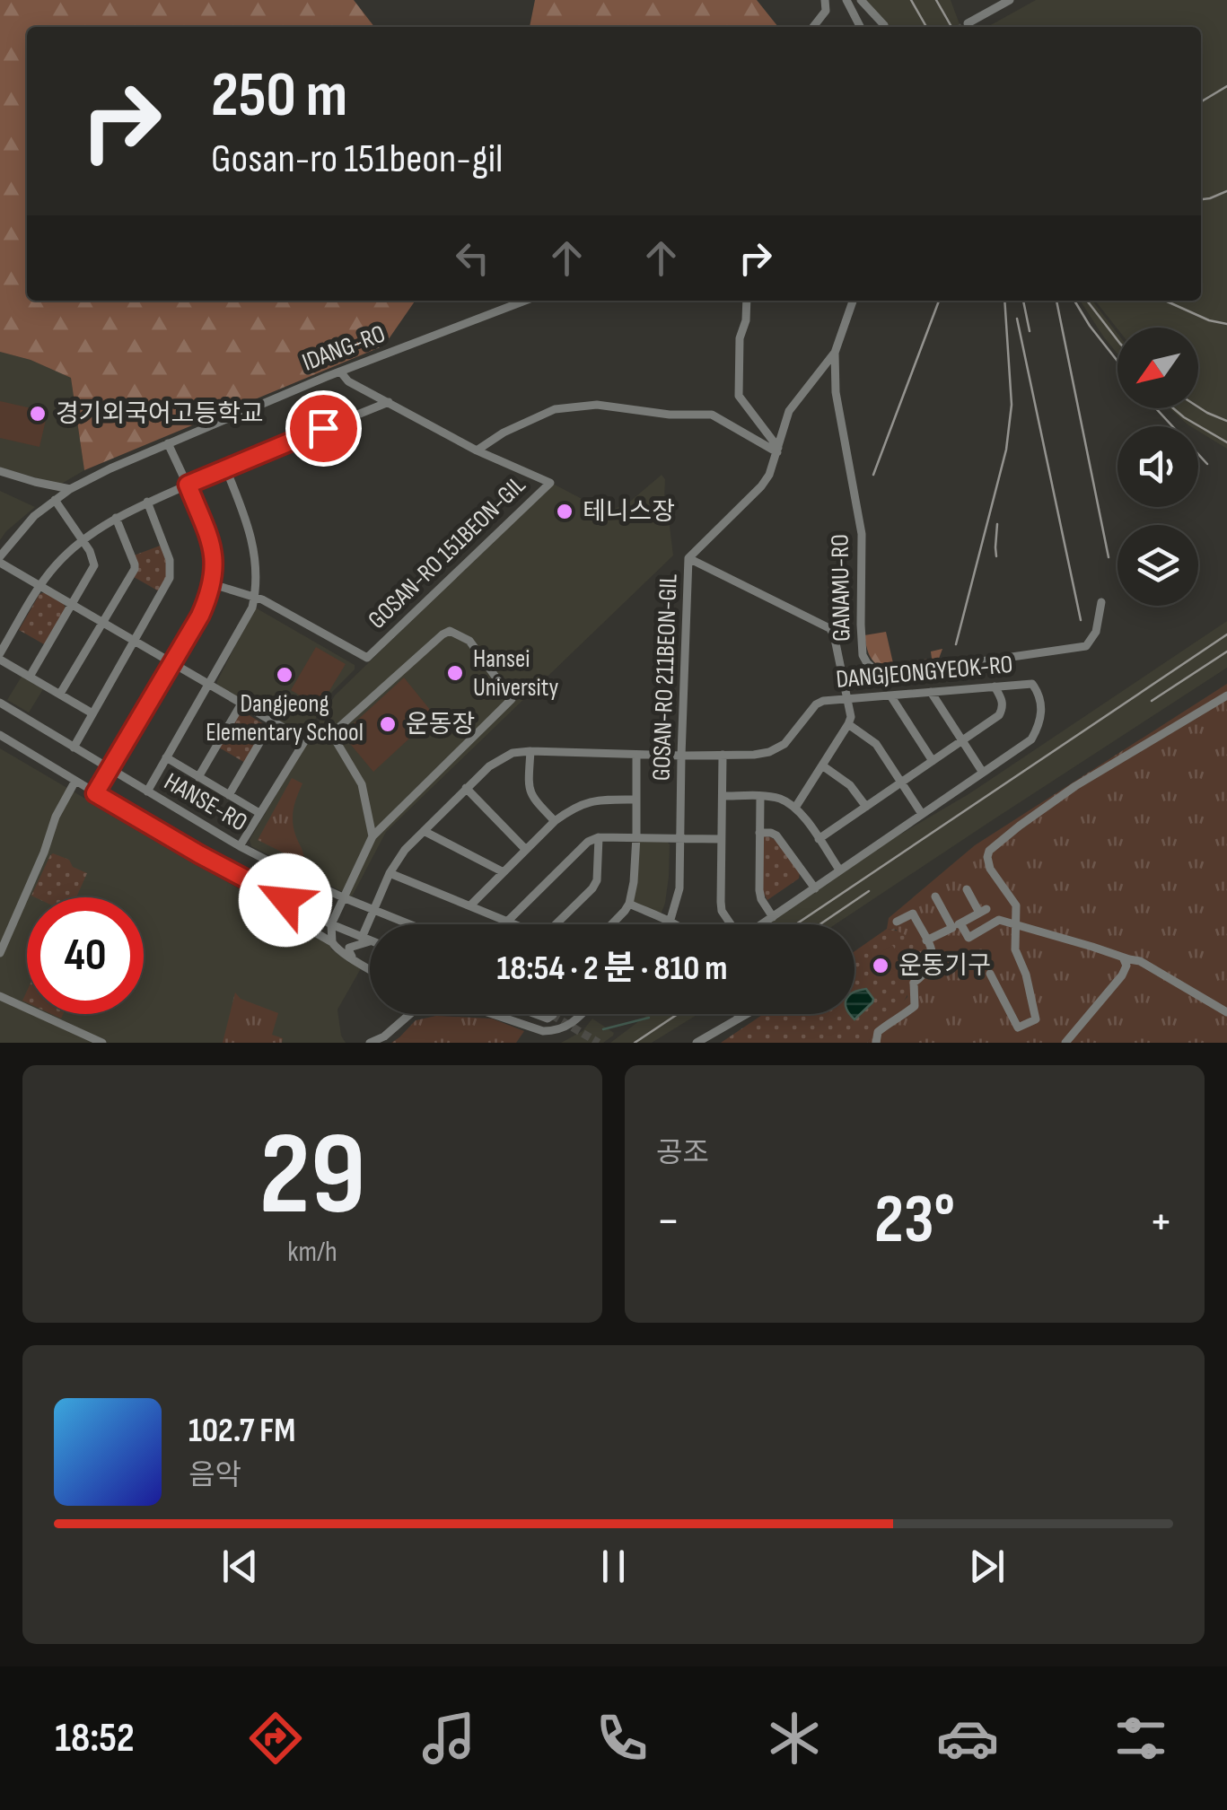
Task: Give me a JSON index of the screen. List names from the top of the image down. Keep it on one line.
{"streets":{"street":["IDANG-RO","GOSAN-RO 151BEON-GIL","GANAMU-RO","DANGJEONGYEOK-RO","GOSAN-RO 211BEON-GIL","HANSE-RO"]},"crossings":[["IDANG-RO","GOSAN-RO 151BEON-GIL"],["GANAMU-RO","GOSAN-RO 211BEON-GIL"],["DANGJEONGYEOK-RO","GOSAN-RO 211BEON-GIL"]],"places":["경기외국어고등학교","테니스장","Hansei University","Dangjeong Elementary School","운동장","운동기구"],"north":"bottom left","page":{"turn":["250 m","Gosan-ro 151beon-gil"],"limit":"40","trip":"18:54 · 2 분 · 810 m","tile":[["29","km/h"],"공조"],"heat":["−","23°","+"],"song":["102.7 FM","음악"],"tabs":"18:52"}}
